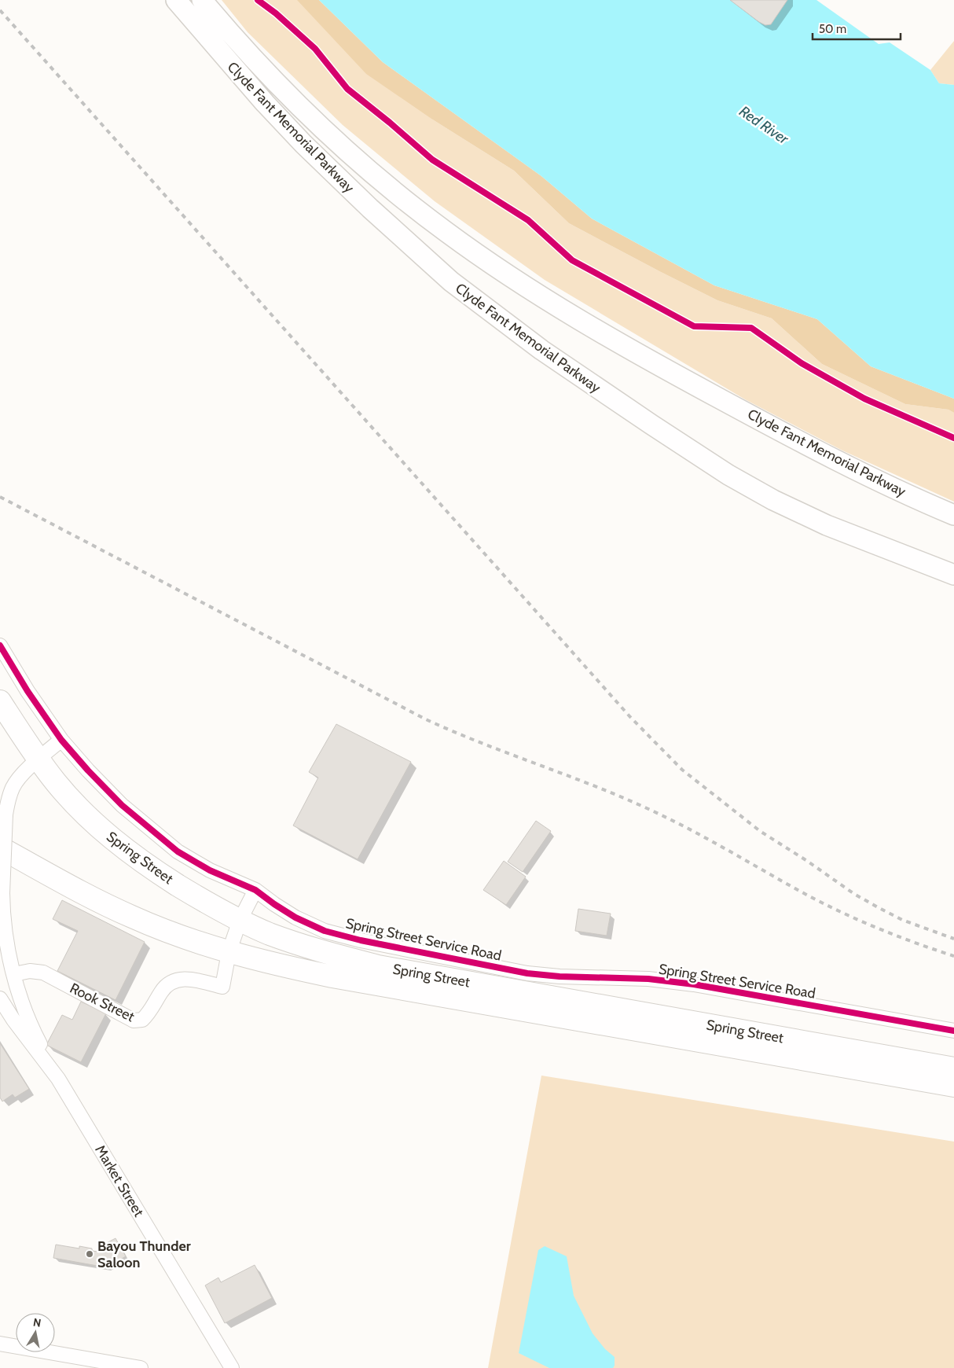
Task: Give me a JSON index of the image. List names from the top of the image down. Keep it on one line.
{"streets":{"main road":["Clyde Fant Memorial Parkway","Spring Street"],"street":["Spring Street Service Road","Rook Street","Market Street"]},"crossings":[["Spring Street","Rook Street"]],"water":["Red River"],"places":["Bayou Thunder Saloon"],"scale_bar":"50 m","north":"top"}
